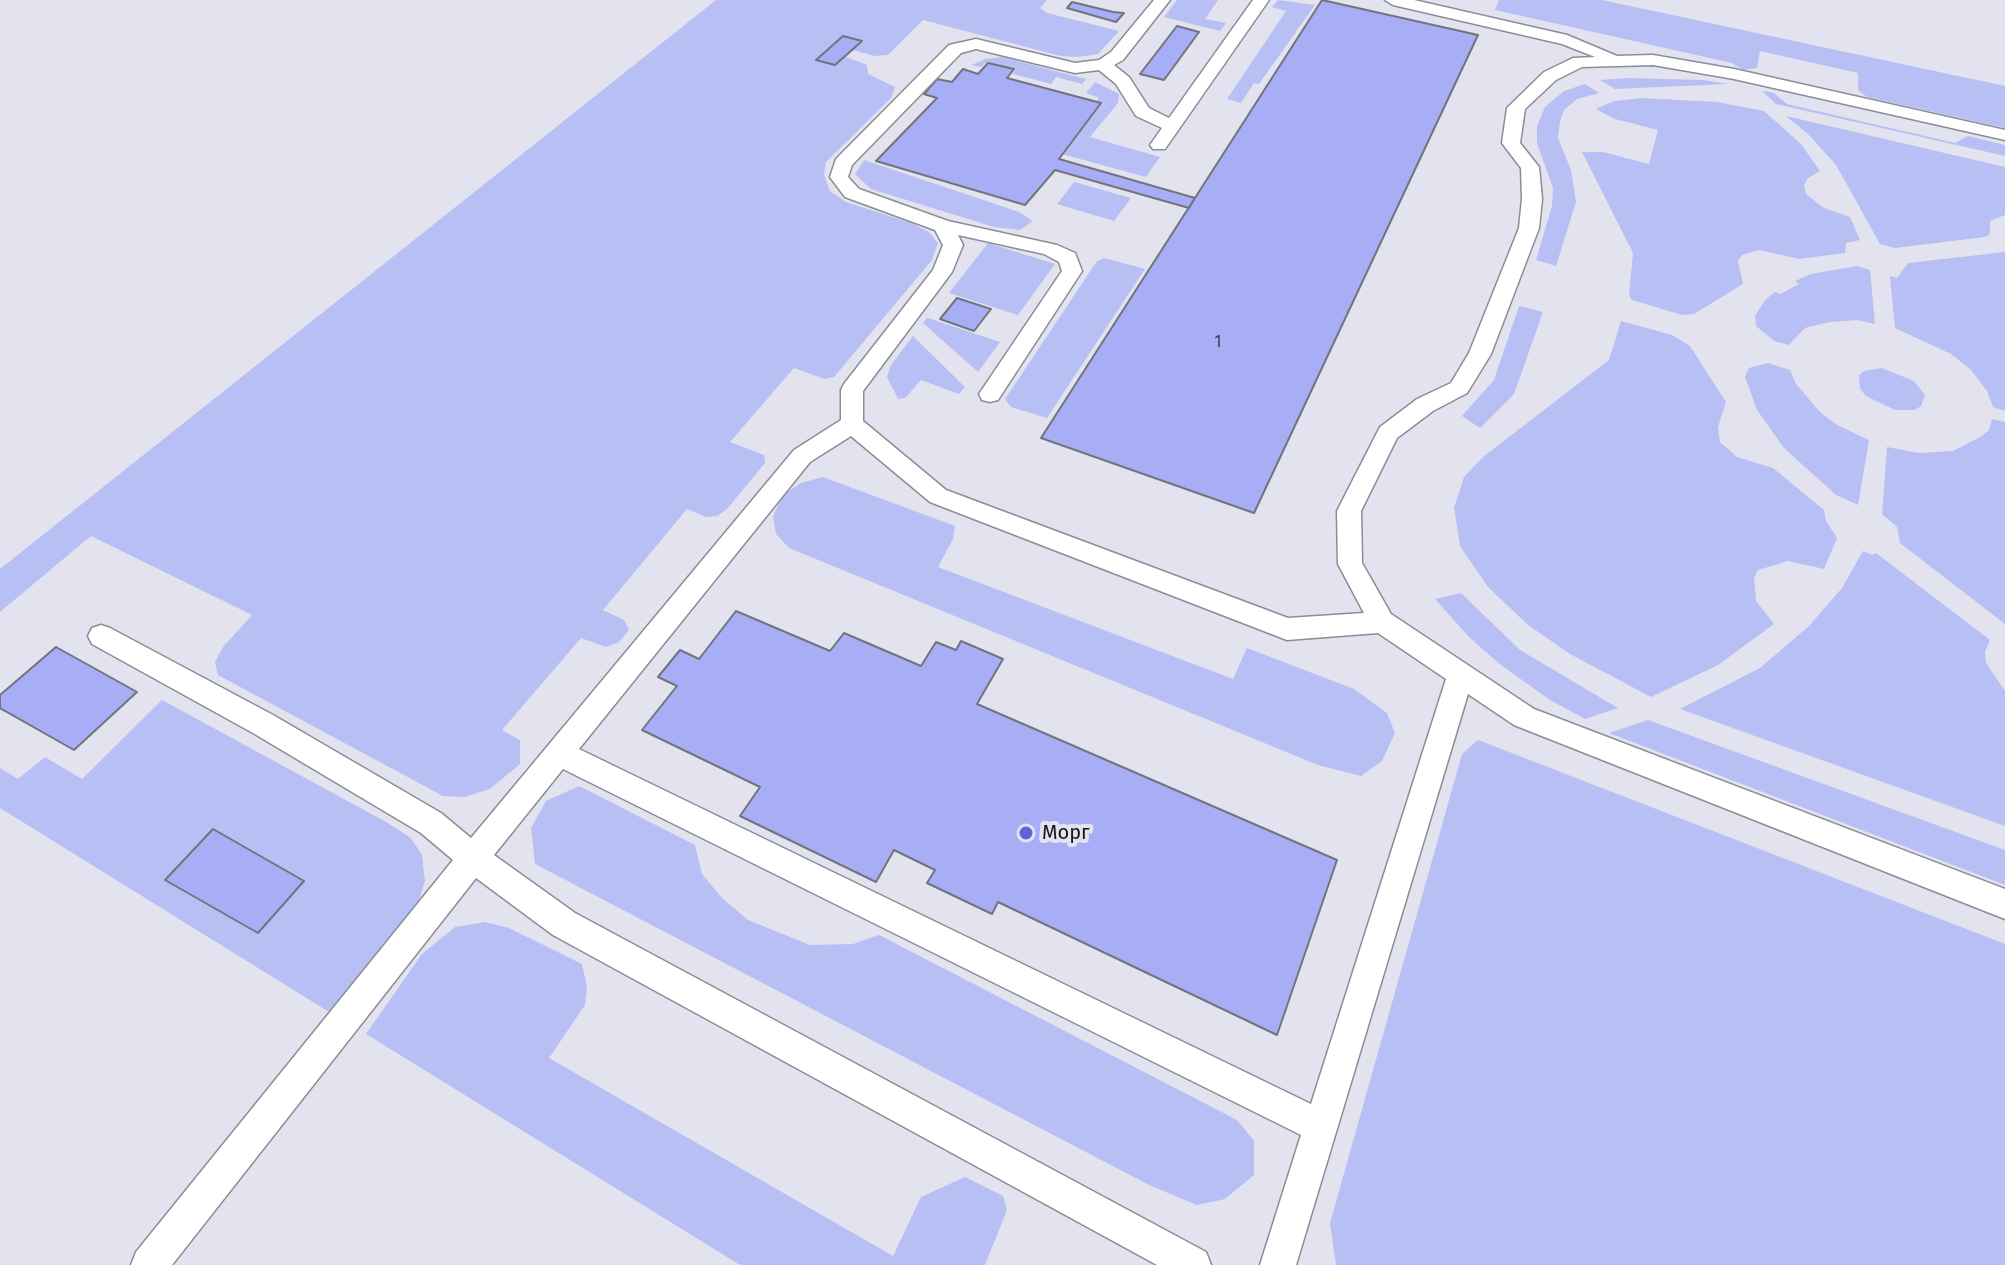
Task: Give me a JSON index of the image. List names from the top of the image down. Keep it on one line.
{"places":["Морг"],"house_numbers":["1"]}
